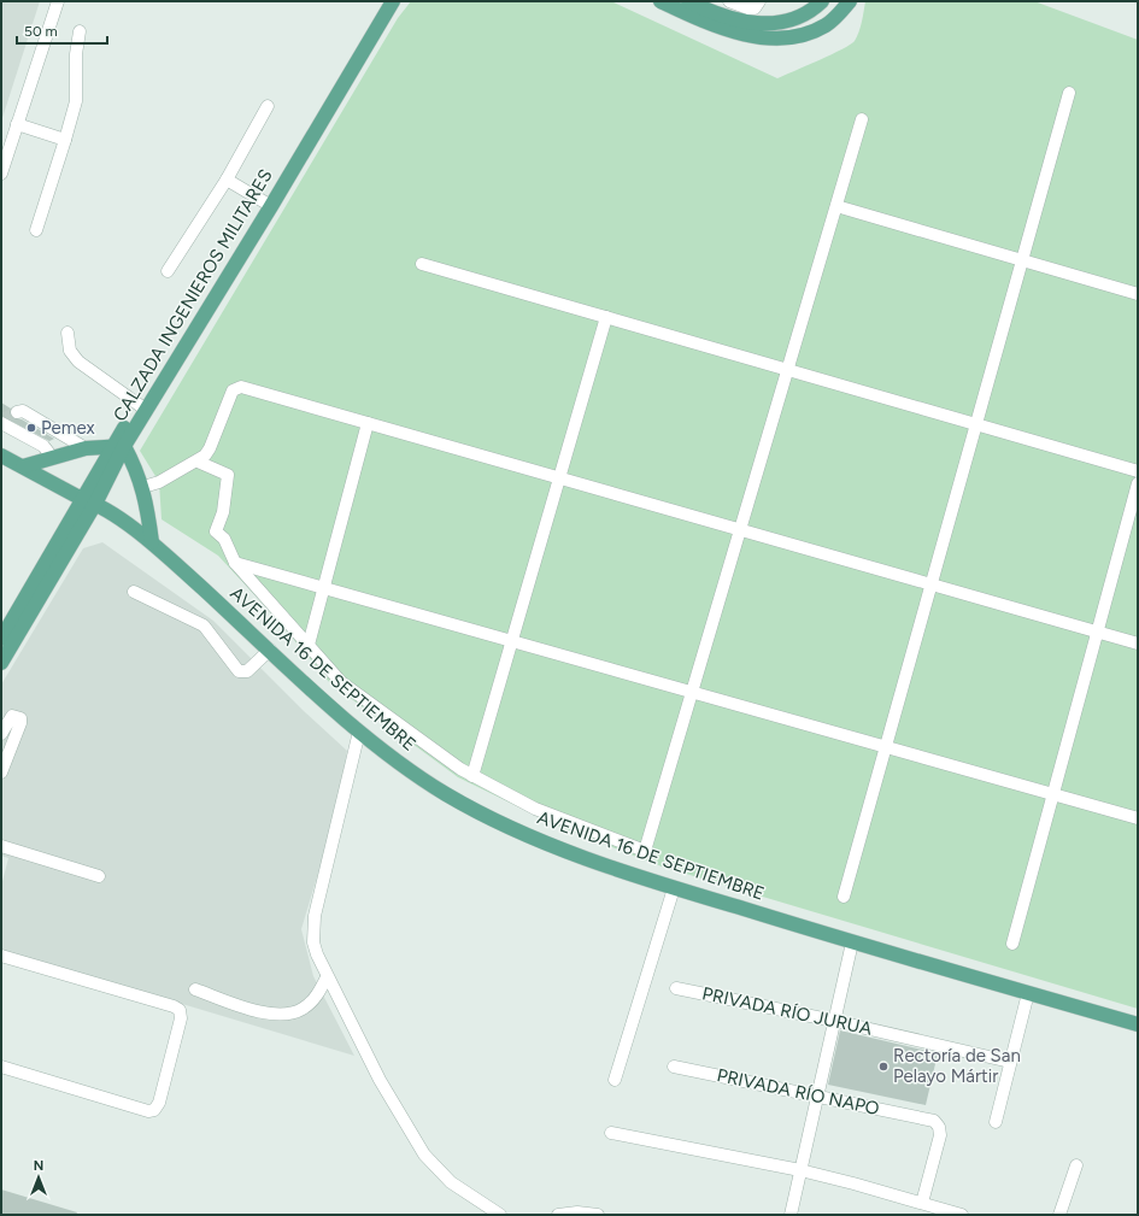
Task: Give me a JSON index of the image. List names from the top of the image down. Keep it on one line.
{"streets":{"main road":["CALZADA INGENIEROS MILITARES","AVENIDA 16 DE SEPTIEMBRE"],"street":["PRIVADA RÍO JURUA","PRIVADA RÍO NAPO"]},"crossings":[["CALZADA INGENIEROS MILITARES","AVENIDA 16 DE SEPTIEMBRE"]],"places":["Pemex","Rectoría de San Pelayo Mártir"],"scale_bar":"50 m","north":"top"}
